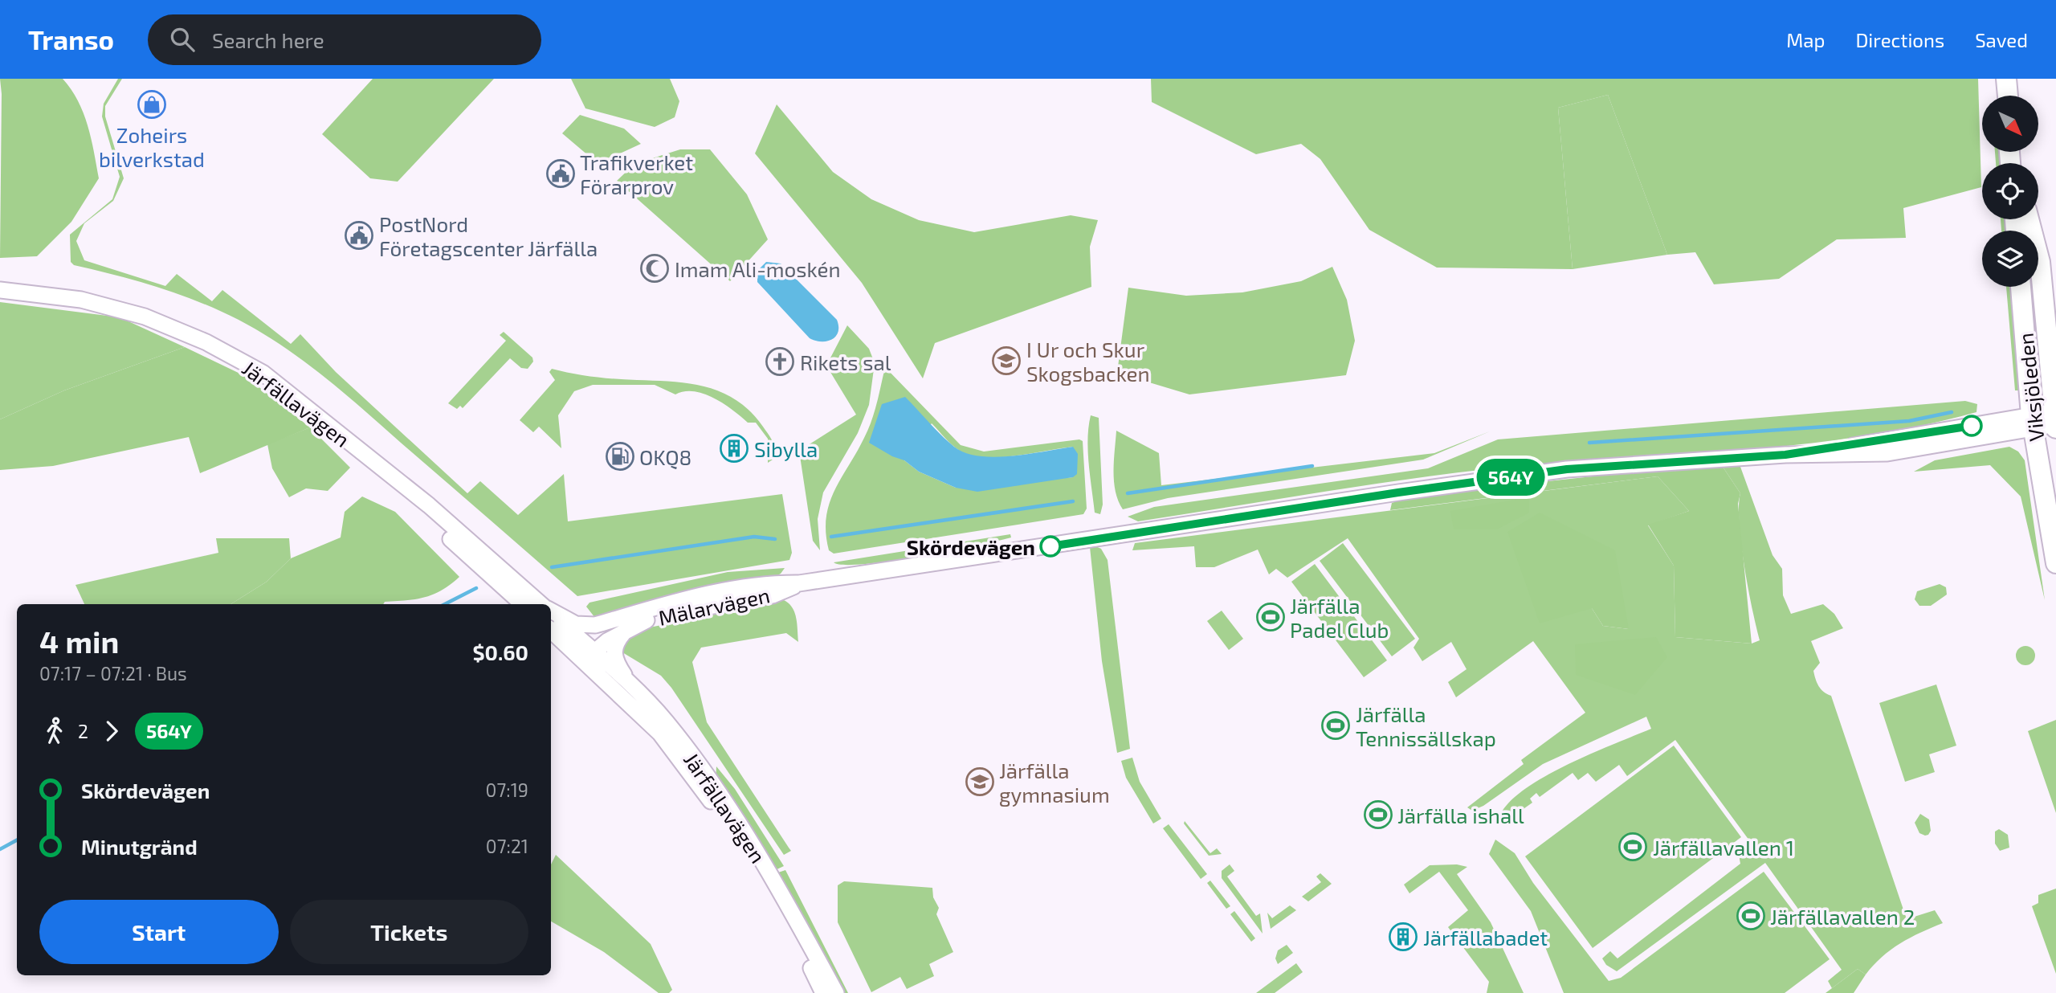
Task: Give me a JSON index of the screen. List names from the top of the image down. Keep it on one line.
{"streets":{"main road":["Viksjöleden"],"street":["Järfällavägen","Mälarvägen"]},"crossings":[["Viksjöleden","Mälarvägen"],["Järfällavägen","Mälarvägen"]],"places":{"shop":["Zoheirs bilverkstad"],"public building":["Trafikverket Förarprov","PostNord Företagscenter Järfälla"],"mosque":["Imam Ali-moskén"],"school or university":["I Ur och Skur Skogsbacken","Järfälla gymnasium"],"church":["Rikets sal"],"building":["Sibylla","Järfällabadet"],"fuel station":["OKQ8"],"other":["Skördevägen"],"sports":["Järfälla Padel Club","Järfälla Tennissällskap","Järfälla ishall","Järfällavallen 1","Järfällavallen 2"]},"lines":["bus line 564Y"],"north":"bottom right","page":{"header":"Transo","search":"Search here","nav":["Map","Directions","Saved"],"on_map":"564Y","heading":["4 min","07:17 – 07:21 · Bus","$0.60"],"legs":["2","564Y"],"list":[{"name":"Skördevägen","value":"07:19"},{"name":"Minutgränd","value":"07:21"}],"buttons":["Start","Tickets"]}}
